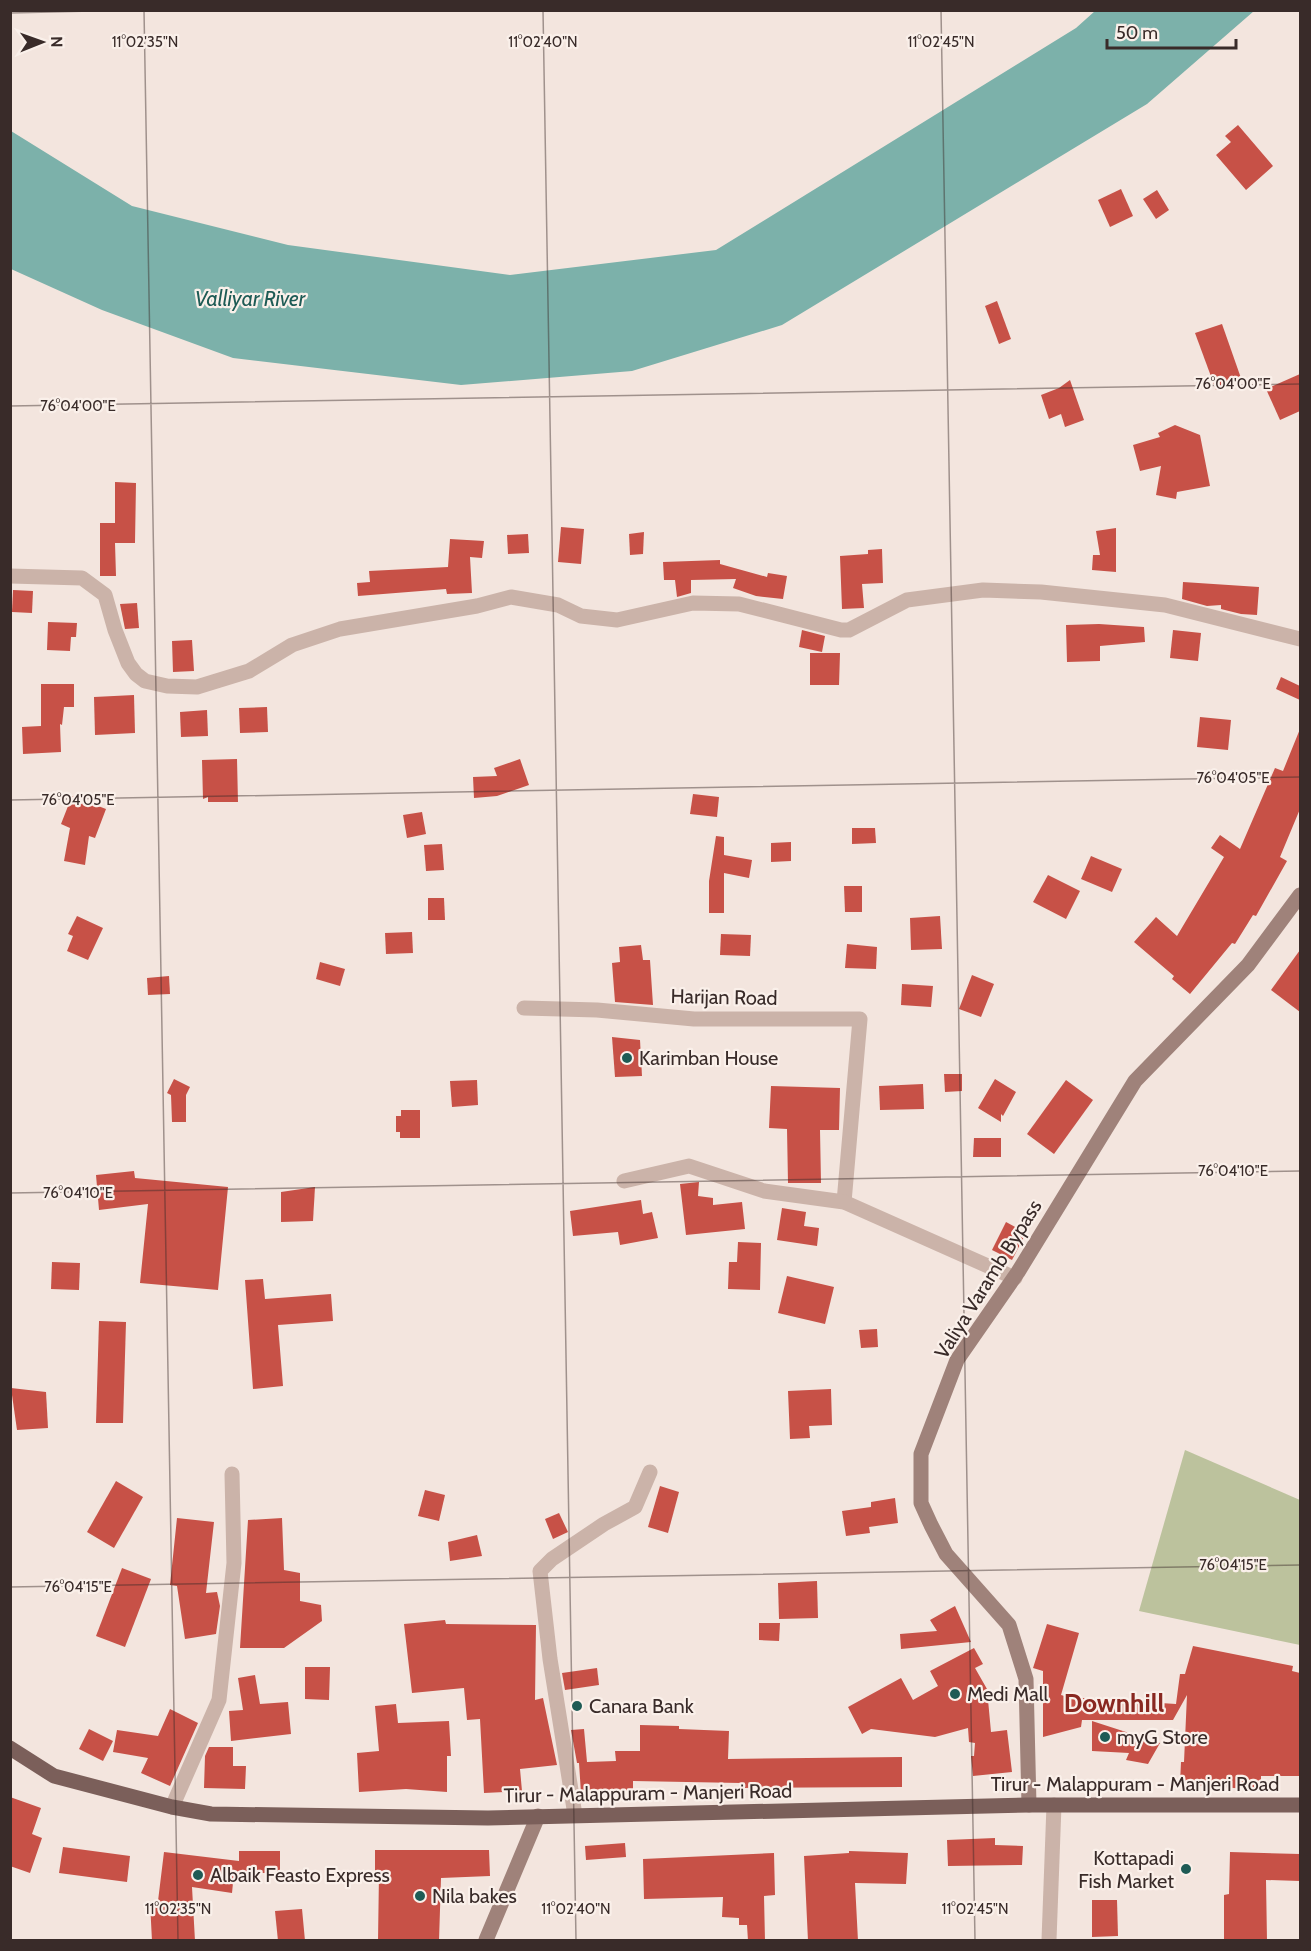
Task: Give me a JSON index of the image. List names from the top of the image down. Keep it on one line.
{"streets":{"main road":["Tirur - Malappuram - Manjeri Road"],"street":["Harijan Road","Valiya Varamb Bypass"]},"crossings":[["Valiya Varamb Bypass","Tirur - Malappuram - Manjeri Road"]],"districts":["Downhill"],"water":["Valliyar River"],"places":["Karimban House","Medi Mall","Canara Bank","myG Store","Kottapadi Fish Market","Albaik Feasto Express","Nila bakes"],"scale_bar":"50 m","north":"right","coordinates":["11°02'35\"N","11°02'40\"N","11°02'45\"N","76°04'00\"E","76°04'05\"E","76°04'10\"E","76°04'15\"E"]}
